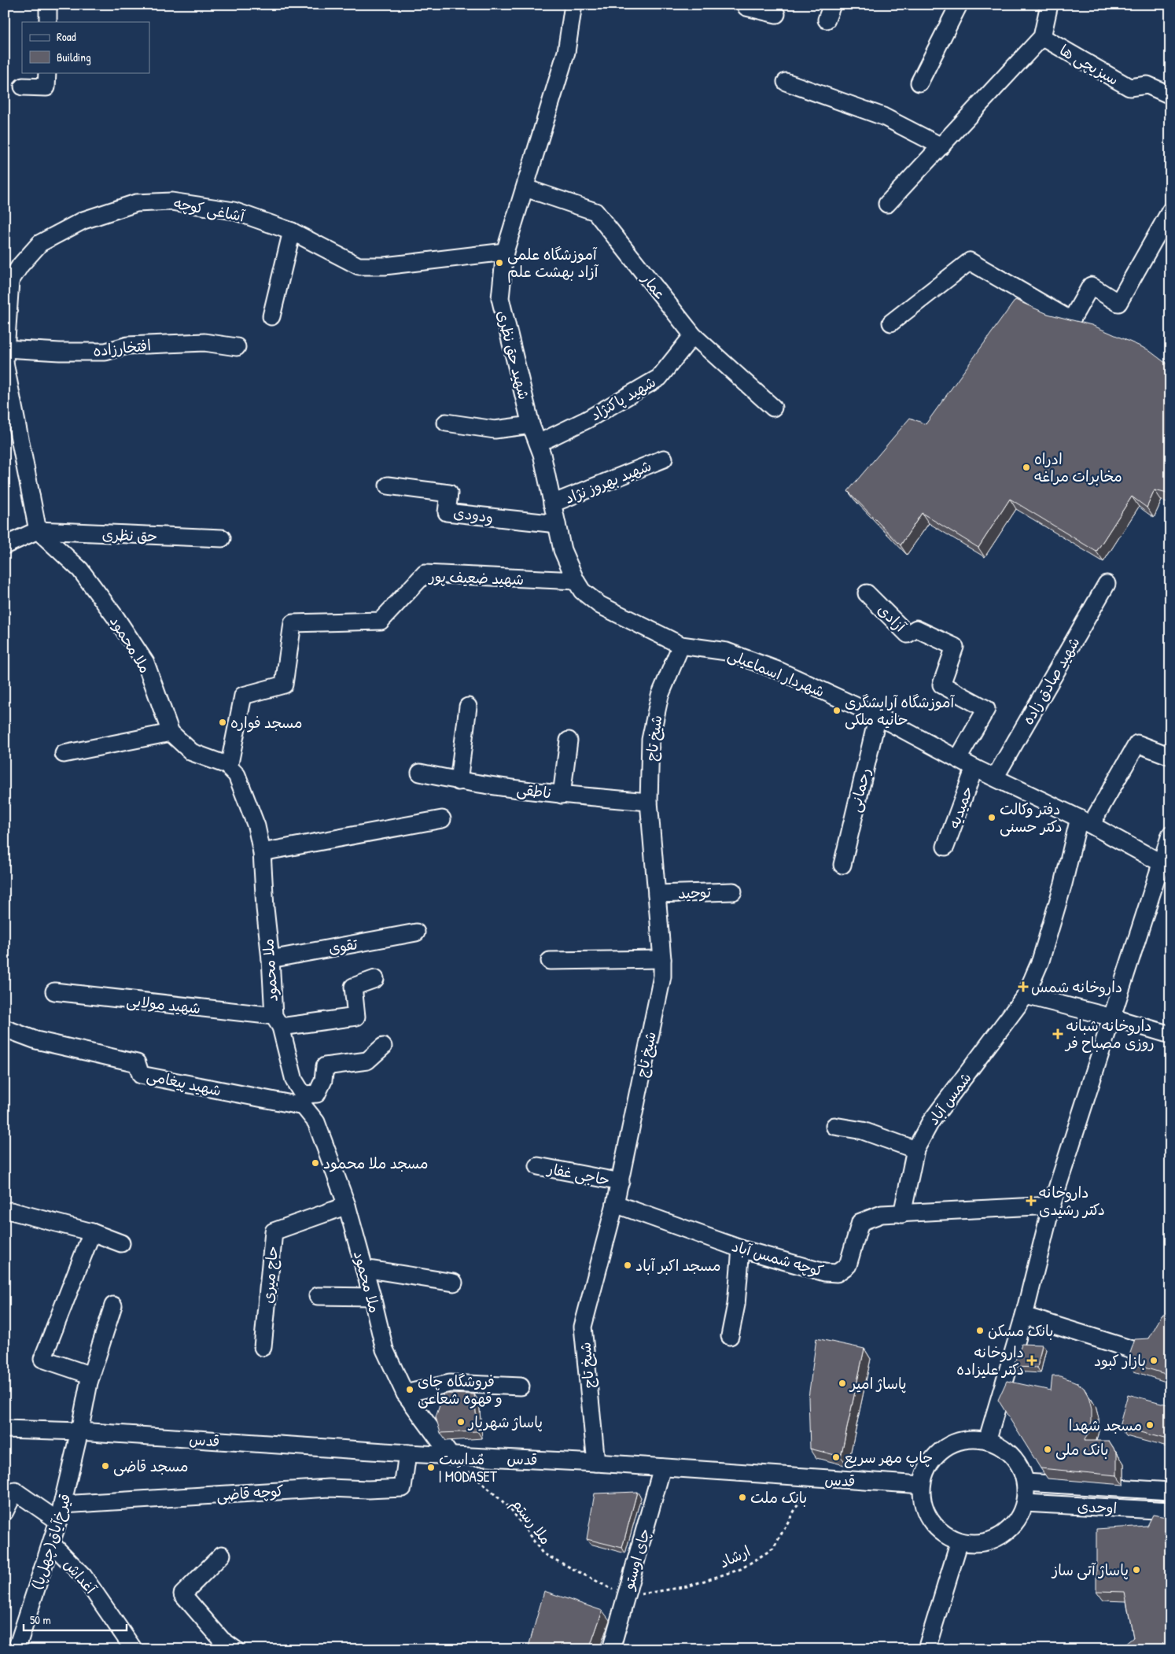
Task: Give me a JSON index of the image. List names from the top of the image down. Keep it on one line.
{"streets":{"street":["سبزیچی ها","آشاغی کوچه","عمار","افتخارزاده","شهید حق نظری","شهید پاکنژاد","شهید بهروز نژاد","ودودی","حق نظری","شهید ضعیف پور","آزادی","ملا محمود","شهردار اسماعیلی","شهید صادق زاده","شیخ تاج","رحمانی","ناطقی","حمیدیه","توحید","تقوی","شهید مولایی","شهید پیغامی","شمس آباد","حاجی غفار","کوچه شمس آباد","حاج میری","قدس","کوچه قاضی","اوحدی","قیرخ‌آیاق(چهل‌پا)","چای اوستو","آغداش"],"path":["ملا رستم","ارشاد"]},"crossings":[["آشاغی کوچه","افتخارزاده"],["آشاغی کوچه","شهید حق نظری"],["آشاغی کوچه","حق نظری"],["آشاغی کوچه","ملا محمود"],["عمار","شهید حق نظری"],["عمار","شهید پاکنژاد"],["شهید حق نظری","شهید پاکنژاد"],["شهید حق نظری","شهید بهروز نژاد"],["شهید حق نظری","ودودی"],["شهید حق نظری","شهید ضعیف پور"],["شهید حق نظری","شهردار اسماعیلی"],["شهید حق نظری","شیخ تاج"],["حق نظری","ملا محمود"],["شهید ضعیف پور","ملا محمود"],["آزادی","شهردار اسماعیلی"],["ملا محمود","تقوی"],["ملا محمود","شهید مولایی"],["ملا محمود","شهید پیغامی"],["ملا محمود","حاج میری"],["ملا محمود","قدس"],["ملا محمود","ملا رستم"],["شهردار اسماعیلی","شهید صادق زاده"],["شهردار اسماعیلی","شیخ تاج"],["شهردار اسماعیلی","رحمانی"],["شهردار اسماعیلی","حمیدیه"],["شهردار اسماعیلی","شمس آباد"],["شیخ تاج","ناطقی"],["شیخ تاج","توحید"],["شیخ تاج","حاجی غفار"],["شیخ تاج","کوچه شمس آباد"],["شیخ تاج","قدس"],["شمس آباد","کوچه شمس آباد"],["قدس","کوچه قاضی"],["قدس","اوحدی"],["قدس","ملا رستم"],["قدس","قیرخ‌آیاق(چهل‌پا)"],["قدس","ارشاد"],["قدس","چای اوستو"],["کوچه قاضی","قیرخ‌آیاق(چهل‌پا)"],["ملا رستم","ارشاد"],["ملا رستم","چای اوستو"],["قیرخ‌آیاق(چهل‌پا)","آغداش"],["ارشاد","چای اوستو"]],"places":{"other":["آموزشگاه علمی آزاد بهشت علم","ادراه مخابرات مراغه","آموزشگاه آرایشگری حانیه ملکی","مسجد فواره","دفتر وکالت دکتر حسنی","مسجد ملا محمود","مسجد اکبر آباد","بانک مسکن","بازار کبود","پاساژ امیر","فروشگاه چای و قهوه شعاعی","پاساژ شهریار","مسجد شهدا","بانک ملی","چاپ مهر سریع","مسجد قاضی","مٌداسِت | MODASET","بانک ملت","پاساژ آتی ساز"],"health":["داروخانه شمس","داروخانه شبانه روزی مصباح فر","داروخانه دکتر رشیدی","داروخانه دکتر علیزاده"]},"legend":["Road","Building"],"scale_bar":"50 m"}
